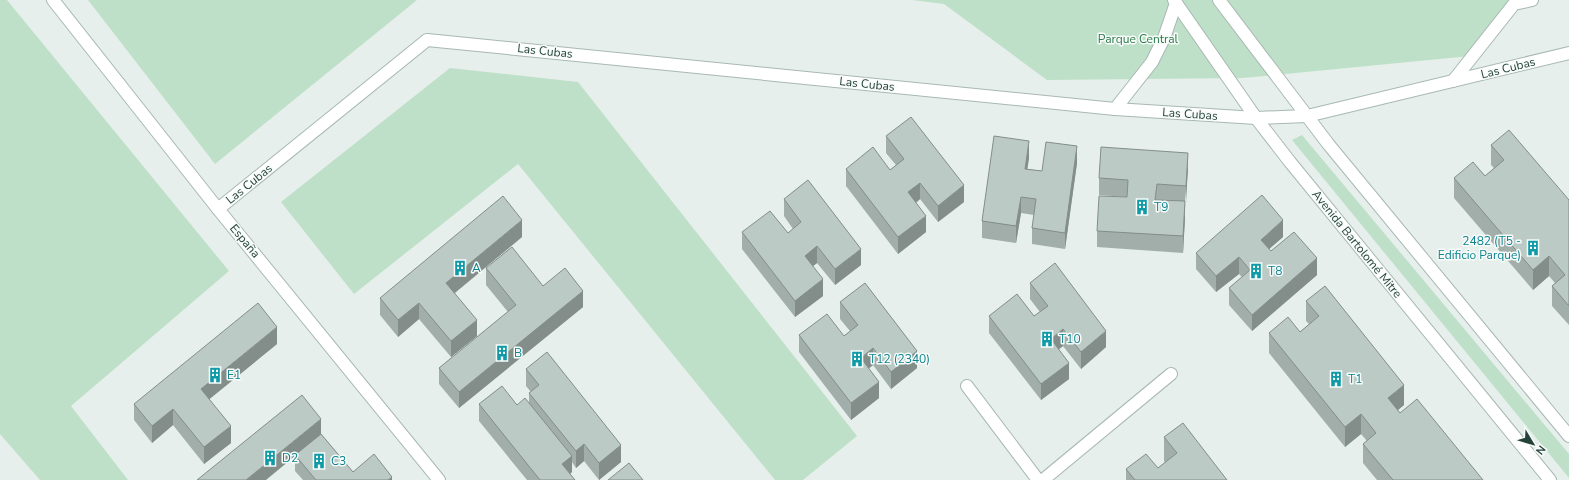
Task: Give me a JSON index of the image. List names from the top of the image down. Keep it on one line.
{"streets":{"street":["Las Cubas","España","Avenida Bartolomé Mitre"]},"crossings":[["Las Cubas","España"],["Las Cubas","Avenida Bartolomé Mitre"]],"parks":["Parque Central"],"places":{"building":["T9","2482 (T5 - Edificio Parque)","A","T8","T10","B","T12 (2340)","E1","T1","D2","C3"]},"north":"bottom right"}
